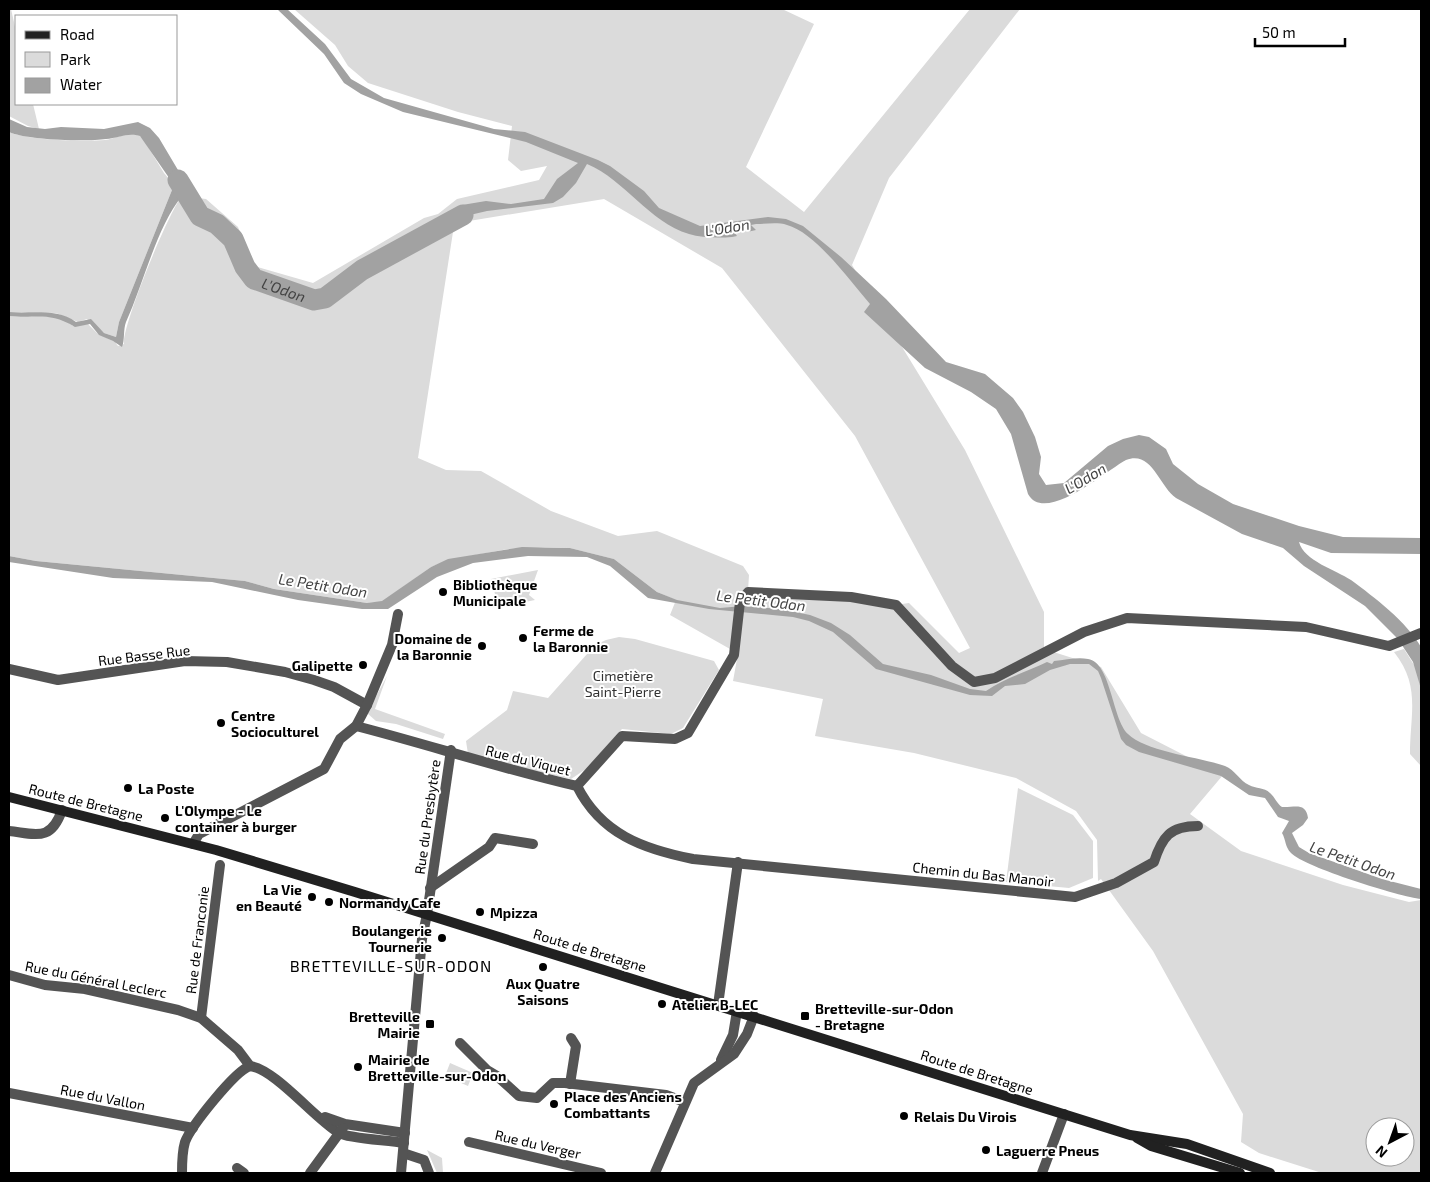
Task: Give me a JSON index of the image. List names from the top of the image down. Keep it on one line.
{"streets":{"main road":["Route de Bretagne"],"street":["Rue Basse Rue","Rue du Viquet","Rue du Presbytère","Chemin du Bas Manoir","Rue de Franconie","Rue du Général Leclerc","Rue du Vallon","Rue du Verger"]},"crossings":[["Rue du Viquet","Rue du Presbytère"],["Rue du Viquet","Chemin du Bas Manoir"],["Route de Bretagne","Rue du Presbytère"],["Rue de Franconie","Rue du Général Leclerc"]],"districts":["BRETTEVILLE-SUR-ODON"],"water":["L'Odon","Le Petit Odon"],"parks":["Cimetière Saint-Pierre"],"places":{"other":["Bibliothèque Municipale","Ferme de la Baronnie","Domaine de la Baronnie","Galipette","Centre Socioculturel","La Poste","L'Olympe - Le container à burger","La Vie en Beauté","Normandy Cafe","Mpizza","Boulangerie Tournerie","Aux Quatre Saisons","Atelier B-LEC","Mairie de Bretteville-sur-Odon","Place des Anciens Combattants","Relais Du Virois","Laguerre Pneus"],"transit":["Bretteville-sur-Odon - Bretagne","Bretteville Mairie"]},"legend":["Road","Park","Water"],"scale_bar":"50 m","north":"bottom left"}
